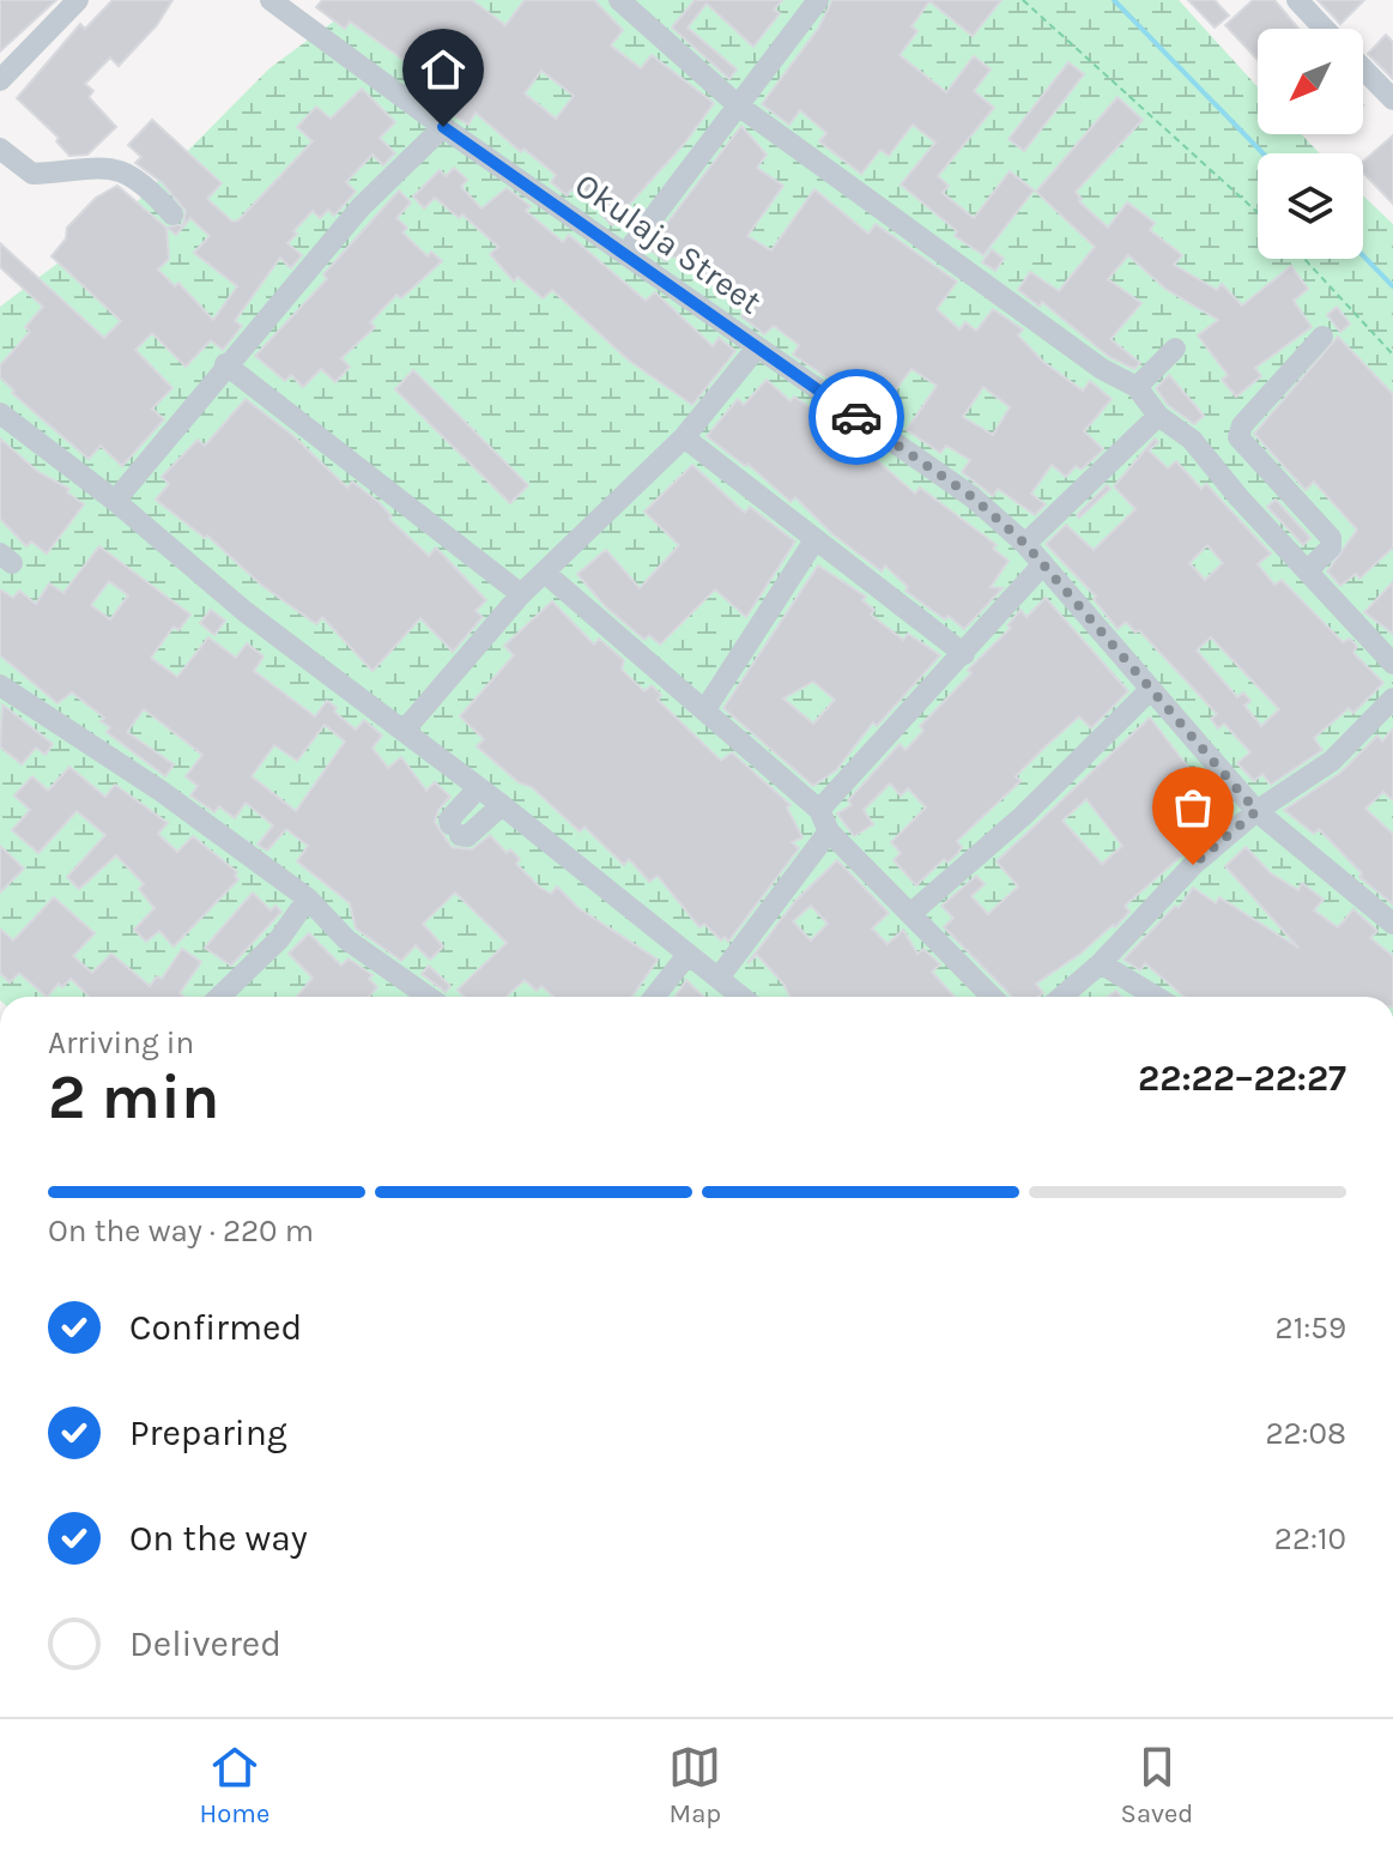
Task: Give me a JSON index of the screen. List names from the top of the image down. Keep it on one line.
{"streets":{"street":["Okulaja Street"]},"north":"bottom left","page":{"heading":["2 min","Arriving in","22:22–22:27"],"bar":"On the way · 220 m","list":[["Confirmed","21:59"],["Preparing","22:08"],["On the way","22:10"],"Delivered"],"tabs":["Home","Map","Saved"]}}
